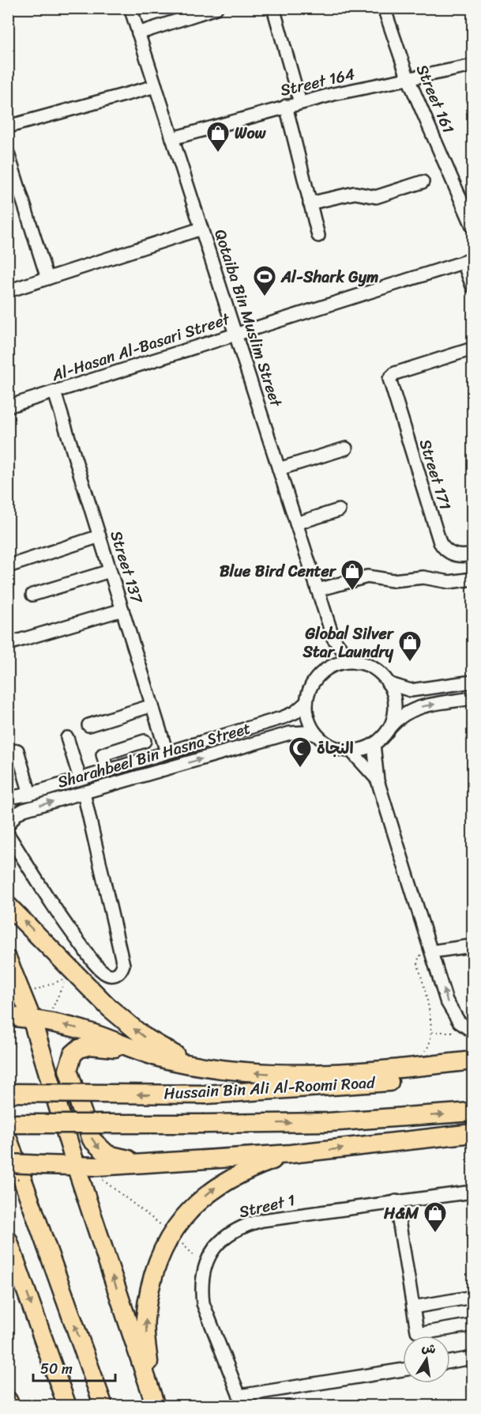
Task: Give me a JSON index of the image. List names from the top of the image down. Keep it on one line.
{"streets":{"highway":["Hussain Bin Ali Al-Roomi Road"],"street":["Street 164","Street 161","Qotaiba Bin Muslim Street","Al-Hasan Al-Basari Street","Street 171","Street 137","Sharahbeel Bin Hasna Street","Street 1"]},"crossings":[["Street 164","Street 161"],["Street 164","Qotaiba Bin Muslim Street"],["Qotaiba Bin Muslim Street","Al-Hasan Al-Basari Street"],["Qotaiba Bin Muslim Street","Sharahbeel Bin Hasna Street"],["Al-Hasan Al-Basari Street","Street 137"],["Street 137","Sharahbeel Bin Hasna Street"]],"places":{"shop":["Wow","Blue Bird Center","Global Silver Star Laundry","H&M"],"sports":["Al-Shark Gym"],"mosque":["النجاة"]},"scale_bar":"50 m","north":"top"}
